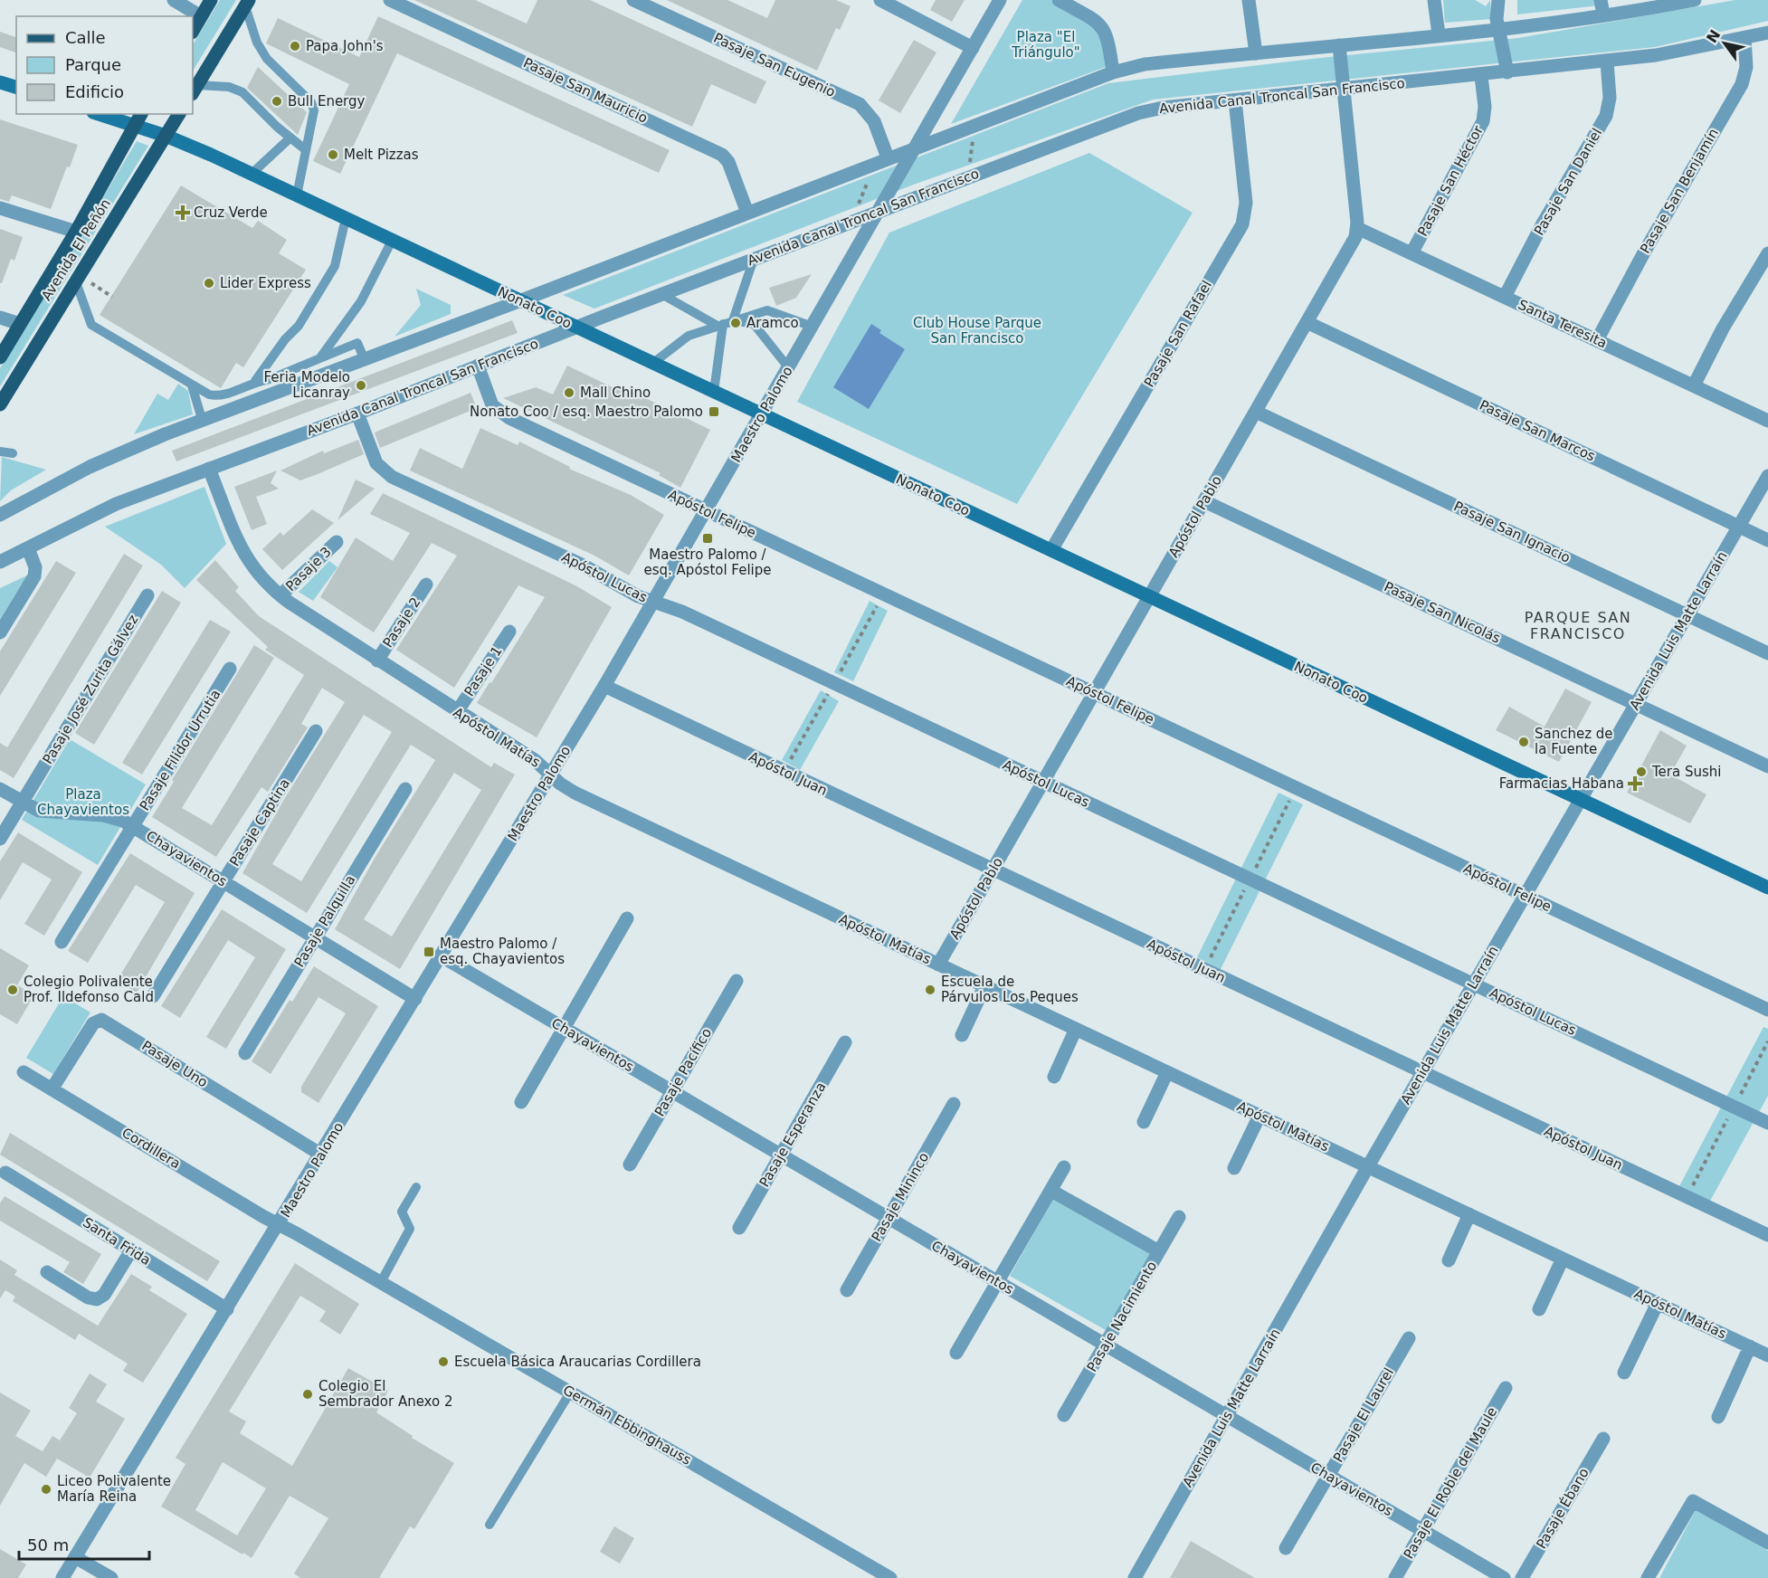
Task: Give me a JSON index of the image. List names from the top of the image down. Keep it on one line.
{"streets":{"main road":["Avenida El Peñón","Nonato Coo"],"street":["Pasaje San Eugenio","Pasaje San Mauricio","Avenida Canal Troncal San Francisco","Pasaje San Héctor","Pasaje San Daniel","Pasaje San Benjamín","Santa Teresita","Pasaje San Rafael","Maestro Palomo","Pasaje San Marcos","Apóstol Felipe","Apóstol Pablo","Pasaje San Ignacio","Pasaje 3","Apóstol Lucas","Pasaje San Nicolás","Pasaje 2","Avenida Luis Matte Larraín","Pasaje 1","Pasaje José Zurita Gálvez","Apóstol Matías","Pasaje Filidor Urrutia","Apóstol Juan","Pasaje Captina","Chayavientos","Pasaje Palquilla","Pasaje Uno","Pasaje Pacífico","Pasaje Esperanza","Cordillera","Pasaje Mininco","Santa Frida","Pasaje Nacimiento","Pasaje El Laurel","Germán Ebbinghauss","Pasaje El Roble del Maule","Pasaje Ébano"]},"crossings":[["Avenida Canal Troncal San Francisco","Pasaje San Héctor"],["Avenida Canal Troncal San Francisco","Pasaje San Daniel"],["Avenida Canal Troncal San Francisco","Pasaje San Benjamín"],["Avenida Canal Troncal San Francisco","Nonato Coo"],["Avenida Canal Troncal San Francisco","Pasaje San Rafael"],["Avenida Canal Troncal San Francisco","Maestro Palomo"],["Avenida Canal Troncal San Francisco","Apóstol Felipe"],["Avenida Canal Troncal San Francisco","Apóstol Pablo"],["Avenida Canal Troncal San Francisco","Apóstol Lucas"],["Avenida Canal Troncal San Francisco","Apóstol Matías"],["Pasaje San Héctor","Santa Teresita"],["Pasaje San Daniel","Santa Teresita"],["Pasaje San Benjamín","Santa Teresita"],["Avenida El Peñón","Nonato Coo"],["Nonato Coo","Pasaje San Rafael"],["Nonato Coo","Maestro Palomo"],["Nonato Coo","Apóstol Pablo"],["Nonato Coo","Avenida Luis Matte Larraín"],["Santa Teresita","Apóstol Pablo"],["Maestro Palomo","Apóstol Felipe"],["Maestro Palomo","Apóstol Lucas"],["Maestro Palomo","Apóstol Matías"],["Maestro Palomo","Apóstol Juan"],["Maestro Palomo","Chayavientos"],["Maestro Palomo","Pasaje Uno"],["Maestro Palomo","Cordillera"],["Maestro Palomo","Santa Frida"],["Maestro Palomo","Germán Ebbinghauss"],["Pasaje San Marcos","Apóstol Pablo"],["Pasaje San Marcos","Avenida Luis Matte Larraín"],["Apóstol Felipe","Apóstol Pablo"],["Apóstol Felipe","Avenida Luis Matte Larraín"],["Apóstol Pablo","Pasaje San Ignacio"],["Apóstol Pablo","Apóstol Lucas"],["Apóstol Pablo","Pasaje San Nicolás"],["Apóstol Pablo","Apóstol Matías"],["Apóstol Pablo","Apóstol Juan"],["Pasaje San Ignacio","Avenida Luis Matte Larraín"],["Pasaje 3","Apóstol Matías"],["Apóstol Lucas","Avenida Luis Matte Larraín"],["Pasaje San Nicolás","Avenida Luis Matte Larraín"],["Pasaje 2","Apóstol Matías"],["Avenida Luis Matte Larraín","Apóstol Matías"],["Avenida Luis Matte Larraín","Apóstol Juan"],["Avenida Luis Matte Larraín","Chayavientos"],["Pasaje 1","Apóstol Matías"],["Pasaje José Zurita Gálvez","Chayavientos"],["Pasaje Filidor Urrutia","Chayavientos"],["Pasaje Captina","Chayavientos"],["Chayavientos","Pasaje Palquilla"],["Chayavientos","Pasaje Pacífico"],["Chayavientos","Pasaje Esperanza"],["Chayavientos","Pasaje Mininco"],["Chayavientos","Pasaje Nacimiento"],["Chayavientos","Pasaje El Laurel"],["Chayavientos","Pasaje El Roble del Maule"],["Pasaje Uno","Cordillera"],["Cordillera","Germán Ebbinghauss"]],"districts":["PARQUE SAN FRANCISCO"],"parks":["Plaza \"El Triángulo\"","Club House Parque San Francisco","Plaza Chayavientos"],"places":{"other":["Papa John's","Bull Energy","Melt Pizzas","Lider Express","Aramco","Feria Modelo Licanray","Mall Chino","Sanchez de la Fuente","Tera Sushi","Colegio Polivalente Prof. Ildefonso Cald","Escuela de Párvulos Los Peques","Escuela Básica Araucarias Cordillera","Colegio El Sembrador Anexo 2","Liceo Polivalente María Reina"],"health":["Cruz Verde","Farmacias Habana"],"transit":["Nonato Coo / esq. Maestro Palomo","Maestro Palomo / esq. Apóstol Felipe","Maestro Palomo / esq. Chayavientos"]},"legend":["Calle","Parque","Edificio"],"scale_bar":"50 m","north":"top left"}
